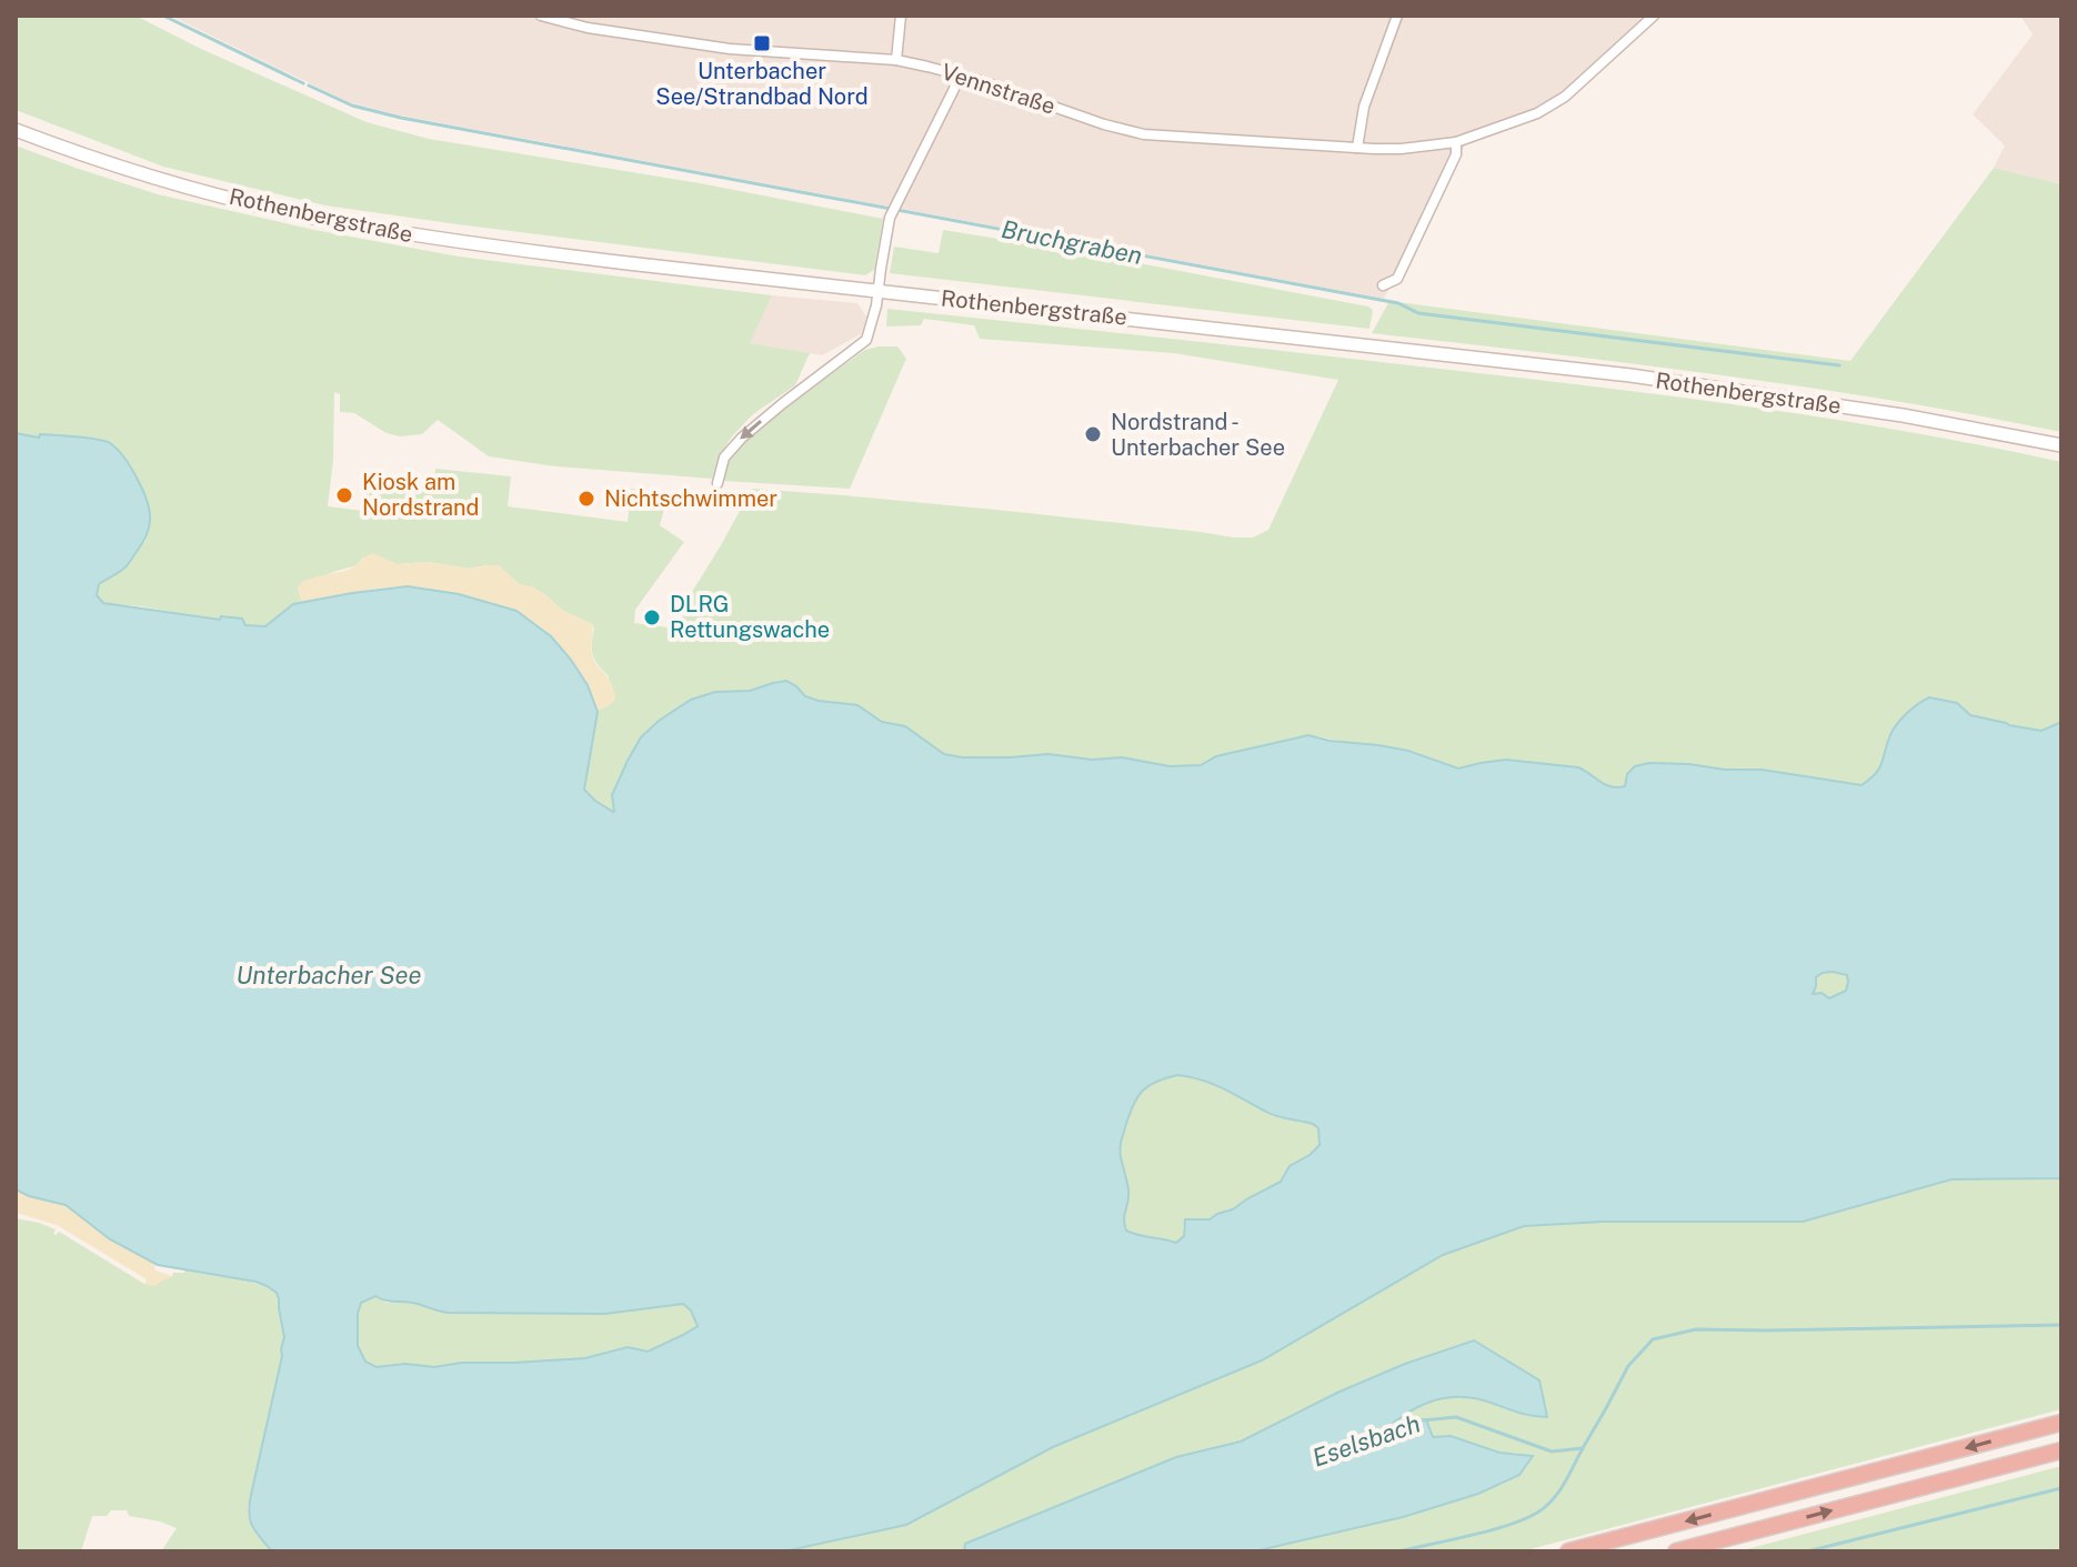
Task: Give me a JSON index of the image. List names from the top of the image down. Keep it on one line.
{"streets":{"main road":["Rothenbergstraße"],"street":["Vennstraße"]},"water":["Bruchgraben","Unterbacher See","Eselsbach"],"places":{"transit":["Unterbacher See/Strandbad Nord"],"other":["Nordstrand - Unterbacher See","Kiosk am Nordstrand","Nichtschwimmer","DLRG Rettungswache"]}}
